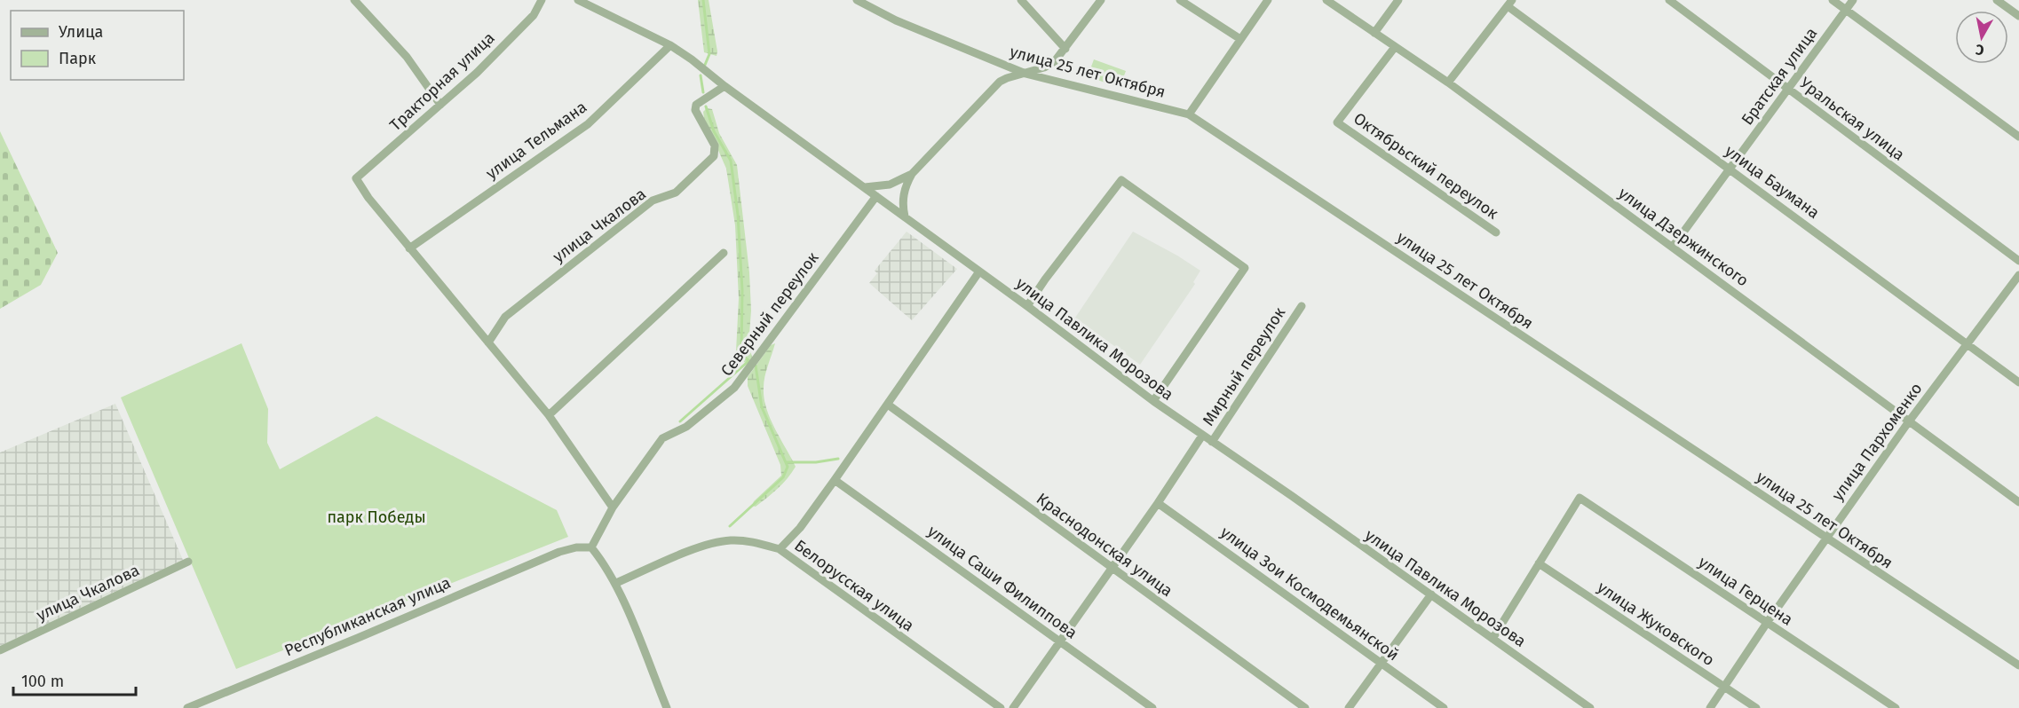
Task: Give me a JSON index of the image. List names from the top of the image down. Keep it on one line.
{"streets":{"street":["улица 25 лет Октября","Братская улица","Тракторная улица","Уральская улица","улица Тельмана","Октябрьский переулок","улица Баумана","улица Чкалова","улица Дзержинского","Северный переулок","улица Павлика Морозова","Мирный переулок","улица Пархоменко","Краснодонская улица","улица Саши Филиппова","Белорусская улица","улица Герцена","улица Зои Космодемьянской","Республиканская улица","улица Жуковского"]},"crossings":[["улица 25 лет Октября","улица Пархоменко"],["Братская улица","Уральская улица"],["Братская улица","улица Баумана"],["Братская улица","улица Дзержинского"],["Тракторная улица","улица Тельмана"],["улица Тельмана","улица Павлика Морозова"],["Октябрьский переулок","улица Дзержинского"],["улица Баумана","улица Пархоменко"],["улица Чкалова","улица Павлика Морозова"],["улица Дзержинского","улица Пархоменко"],["Северный переулок","улица Павлика Морозова"],["Северный переулок","Республиканская улица"],["улица Павлика Морозова","Мирный переулок"],["улица Пархоменко","улица Герцена"],["улица Пархоменко","улица Жуковского"],["улица Герцена","улица Жуковского"]],"parks":["парк Победы"],"legend":["Улица","Парк"],"scale_bar":"100 m","north":"bottom"}
